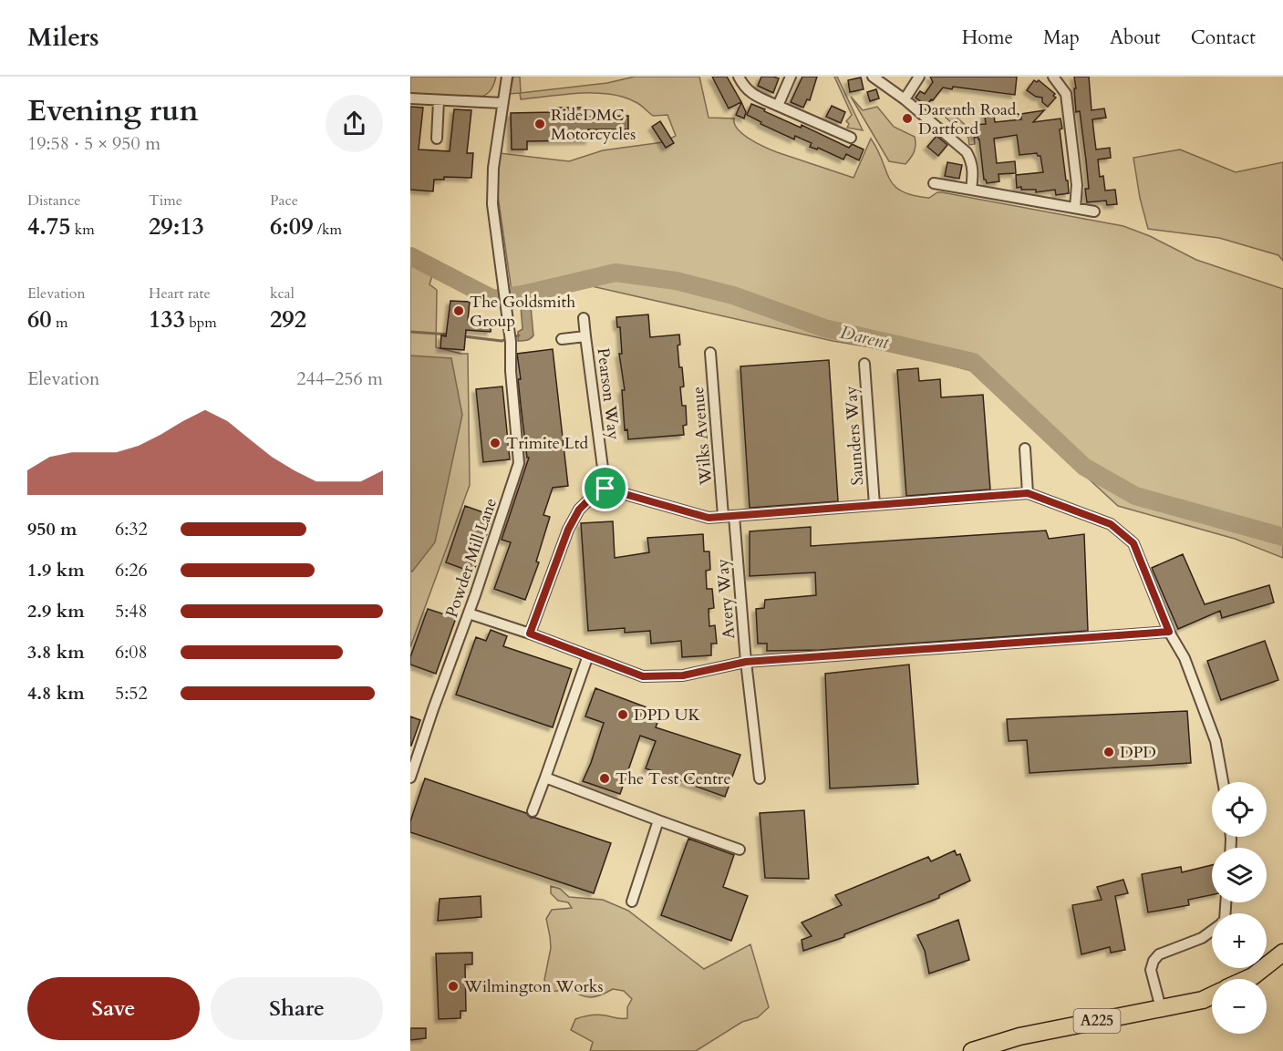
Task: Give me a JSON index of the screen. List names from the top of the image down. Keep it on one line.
{"streets":{"main road":["A225"],"street":["Pearson Way","Wilks Avenue","Saunders Way","Powder Mill Lane","Avery Way"]},"water":["Darent"],"places":["Darenth Road, Dartford","RideDMC Motorcycles","The Goldsmith Group","Trimite Ltd","DPD UK","DPD","The Test Centre","Wilmington Works"],"page":{"header":"Milers","nav":["Home","Map","About","Contact"],"heading":["Evening run","19:58 · 5 × 950 m"],"stats":[["Distance","4.75 km"],["Time","29:13"],["Pace","6:09 /km"],["Elevation","60 m"],["Heart rate","133 bpm"],["kcal","292"]],"chart":["Elevation","244–256 m"],"list":[{"name":"950 m","note":"6:32"},{"name":"1.9 km","note":"6:26"},{"name":"2.9 km","note":"5:48"},{"name":"3.8 km","note":"6:08"},{"name":"4.8 km","note":"5:52"}],"map_buttons":["+","−"],"buttons":["Save","Share"]}}
